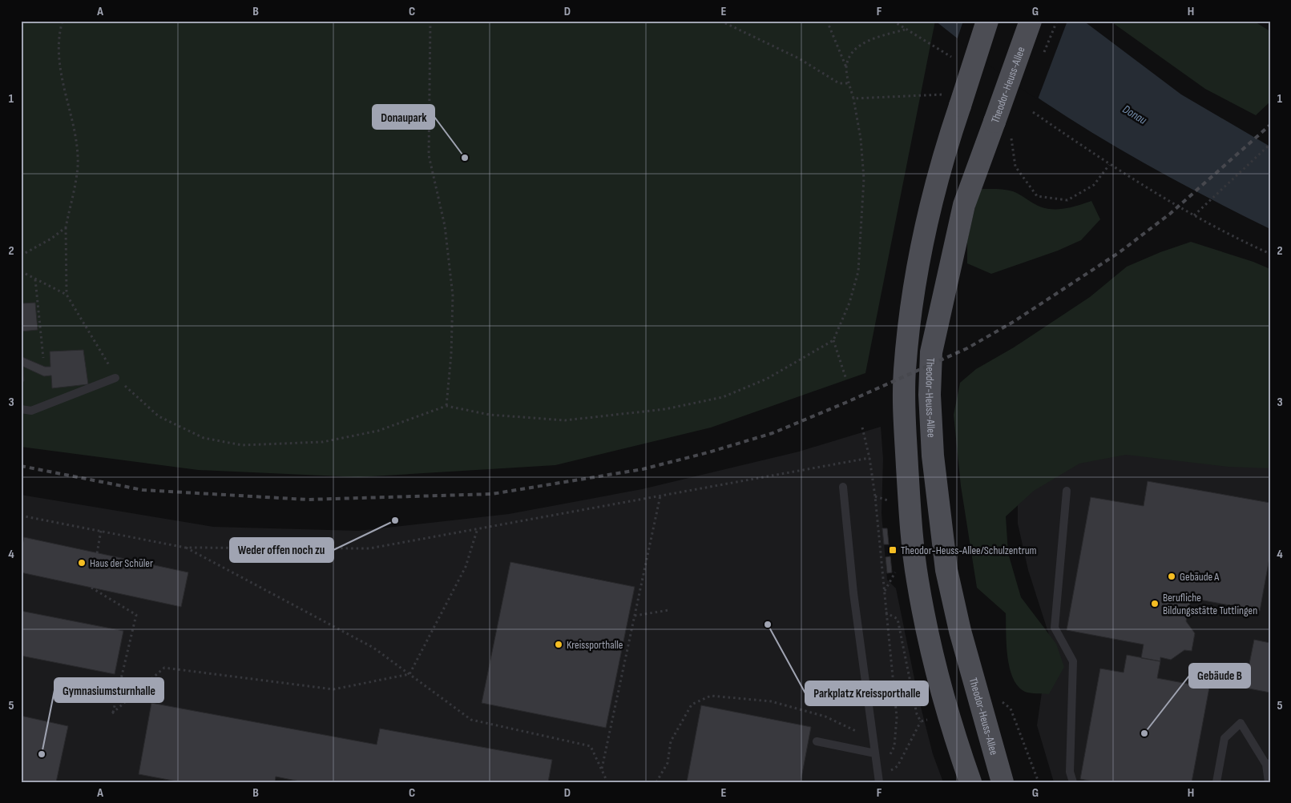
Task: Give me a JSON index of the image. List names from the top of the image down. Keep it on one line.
{"streets":{"main road":["Theodor-Heuss-Allee"]},"water":["Donau"],"places":{"other":["Donaupark","Weder offen noch zu","Haus der Schüler","Gebäude A","Berufliche Bildungsstätte Tuttlingen","Parkplatz Kreissporthalle","Kreissporthalle","Gebäude B","Gymnasiumsturnhalle"],"transit":["Theodor-Heuss-Allee/Schulzentrum"]},"grid":{"columns":["A","B","C","D","E","F","G","H"],"rows":["1","2","3","4","5"]}}
